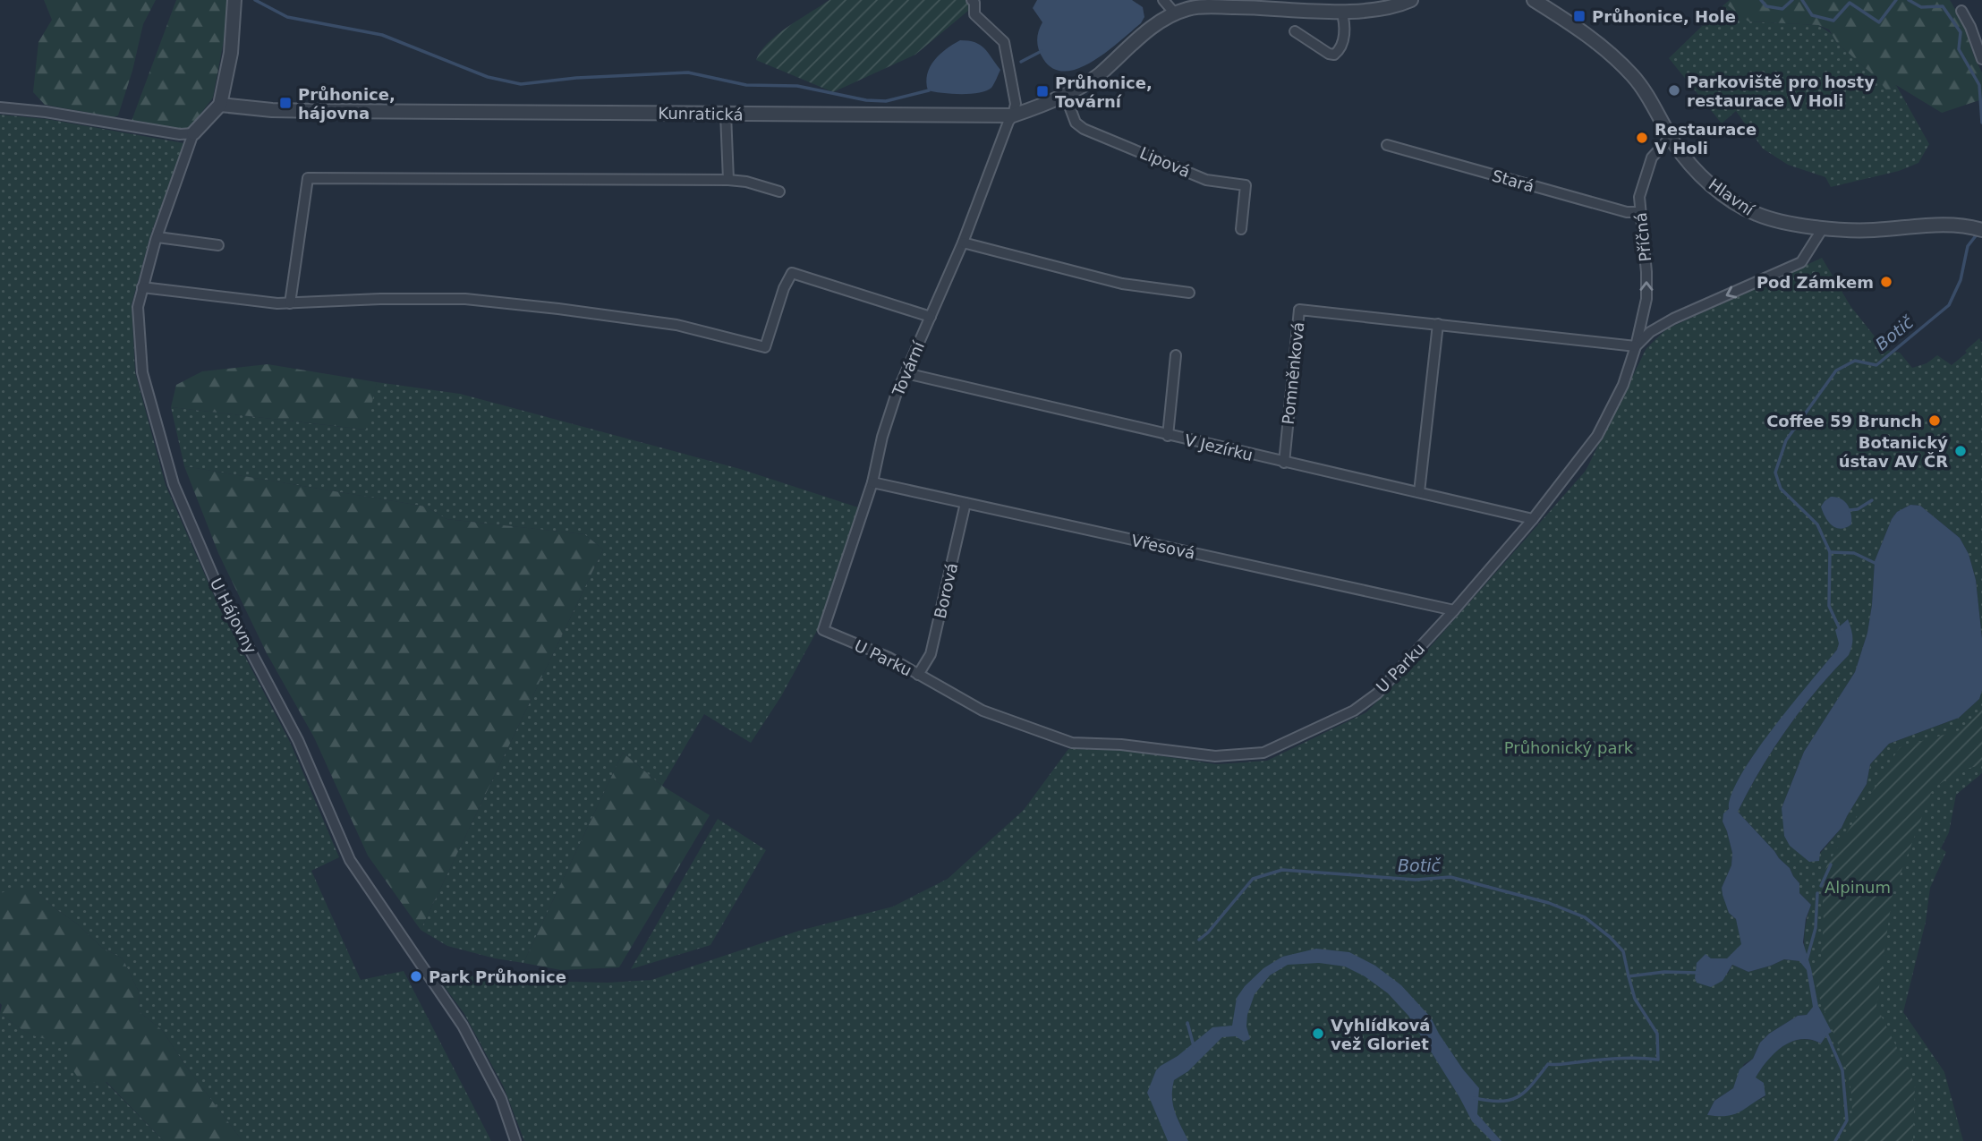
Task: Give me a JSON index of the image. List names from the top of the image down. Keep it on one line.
{"streets":{"street":["Kunratická","Lipová","Stará","Hlavní","Příčná","Tovární","Pomněnková","V Jezírku","Vřesová","Borová","U Hájovny","U Parku"]},"crossings":[["Kunratická","Lipová"],["Kunratická","Tovární"],["Kunratická","U Hájovny"],["Stará","Příčná"],["Hlavní","Příčná"],["Příčná","Pomněnková"],["Příčná","U Parku"],["Tovární","V Jezírku"],["Tovární","Vřesová"],["Tovární","U Parku"],["Pomněnková","V Jezírku"],["Pomněnková","U Parku"],["V Jezírku","U Parku"],["Vřesová","Borová"],["Vřesová","U Parku"],["Borová","U Parku"]],"one_way":["Příčná"],"water":["Botič"],"parks":["Průhonický park","Alpinum"],"places":{"transit":["Průhonice, Hole","Průhonice, Tovární","Průhonice, hájovna"],"other":["Parkoviště pro hosty restaurace V Holi","Restaurace V Holi","Pod Zámkem","Coffee 59 Brunch","Botanický ústav AV ČR","Park Průhonice","Vyhlídková vež Gloriet"]}}
